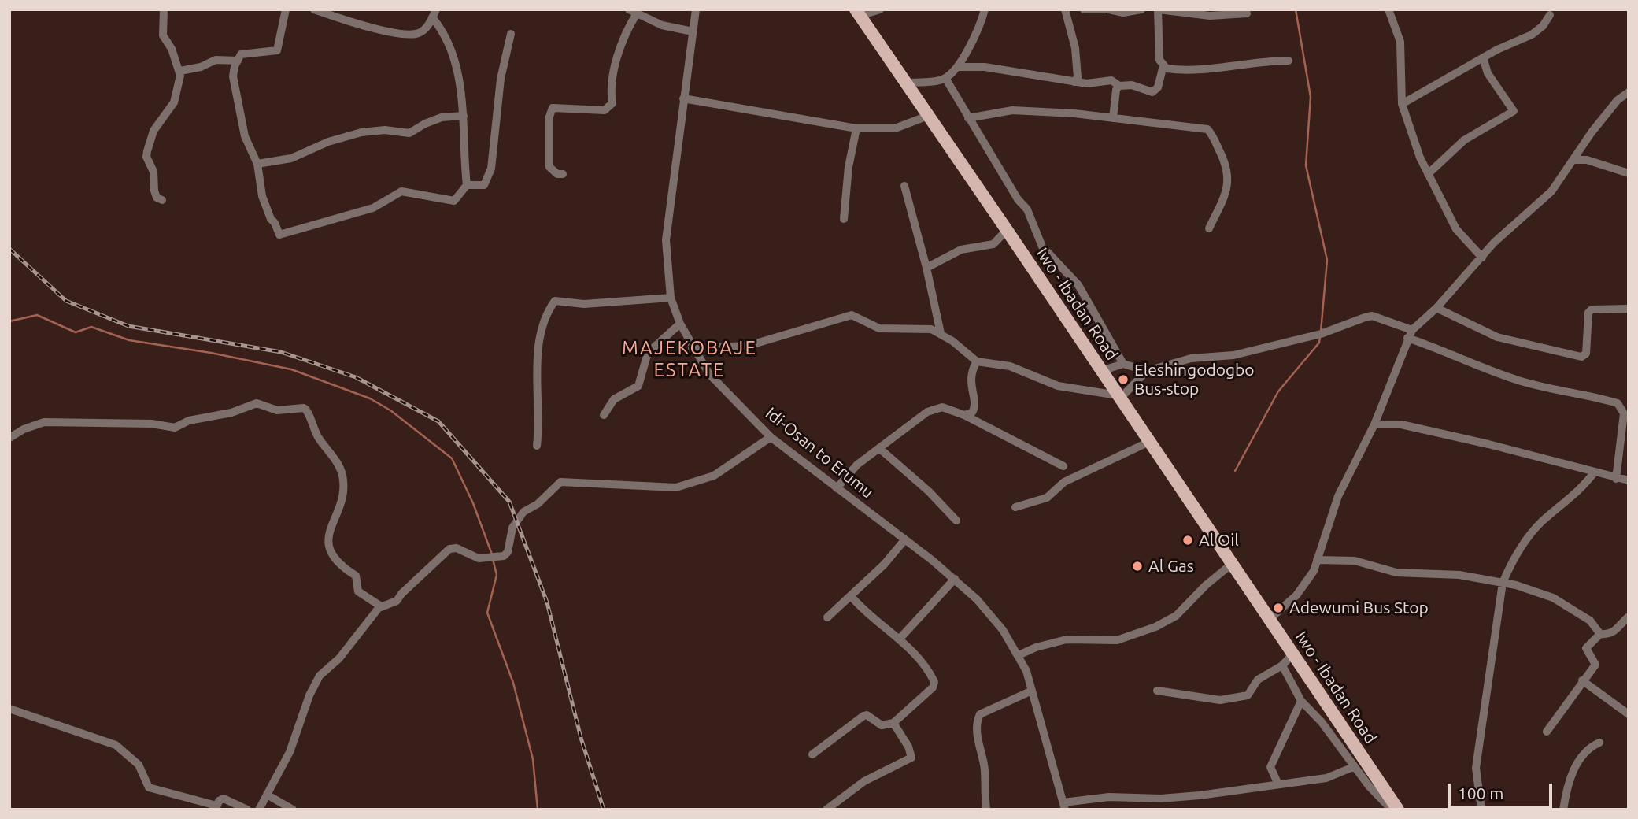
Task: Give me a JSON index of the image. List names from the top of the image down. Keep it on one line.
{"streets":{"main road":["Iwo - Ibadan Road"],"street":["Idi-Osan to Erumu"]},"districts":["MAJEKOBAJE ESTATE"],"places":["Eleshingodogbo Bus-stop","Al Oil","Al Gas","Adewumi Bus Stop"],"scale_bar":"100 m"}
